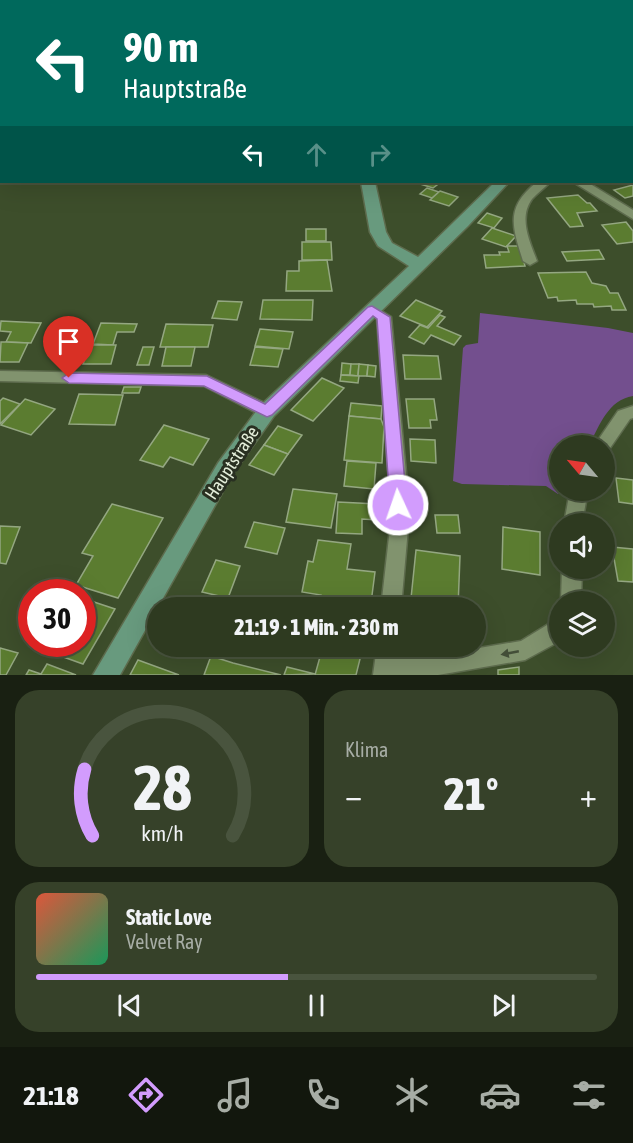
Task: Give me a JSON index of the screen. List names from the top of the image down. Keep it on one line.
{"streets":{"main road":["Hauptstraße"]},"north":"top left","page":{"turn":["90 m","Hauptstraße"],"limit":"30","trip":"21:19 · 1 Min. · 230 m","tile":"Klima","heat":["−","21°","+"],"song":["Static Love","Velvet Ray"],"tabs":"21:18","gauge":["28","km/h"]}}
